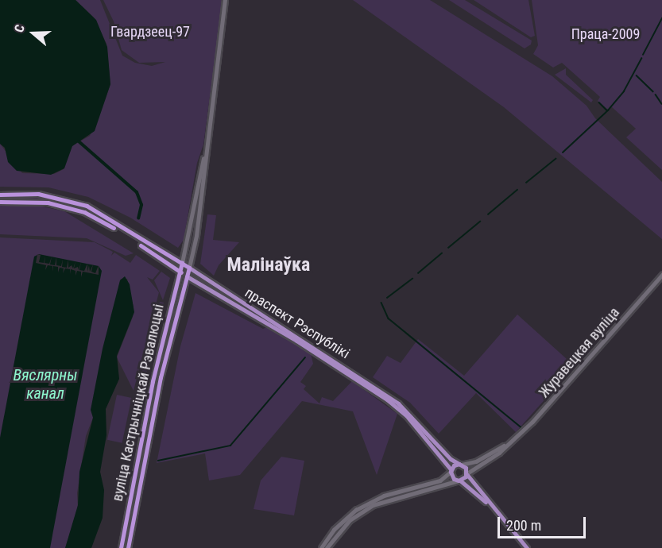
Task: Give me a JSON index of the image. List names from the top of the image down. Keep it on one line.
{"streets":{"highway":["праспект Рэспублікі","вуліца Кастрычніцкай Рэвалюцыі"],"street":["Журавецкая вуліца"]},"crossings":[["праспект Рэспублікі","Журавецкая вуліца"],["праспект Рэспублікі","вуліца Кастрычніцкай Рэвалюцыі"]],"districts":["Малінаўка"],"water":["Вяслярны канал"],"parks":["Гвардзеец-97","Праца-2009"],"scale_bar":"200 m","north":"left"}
